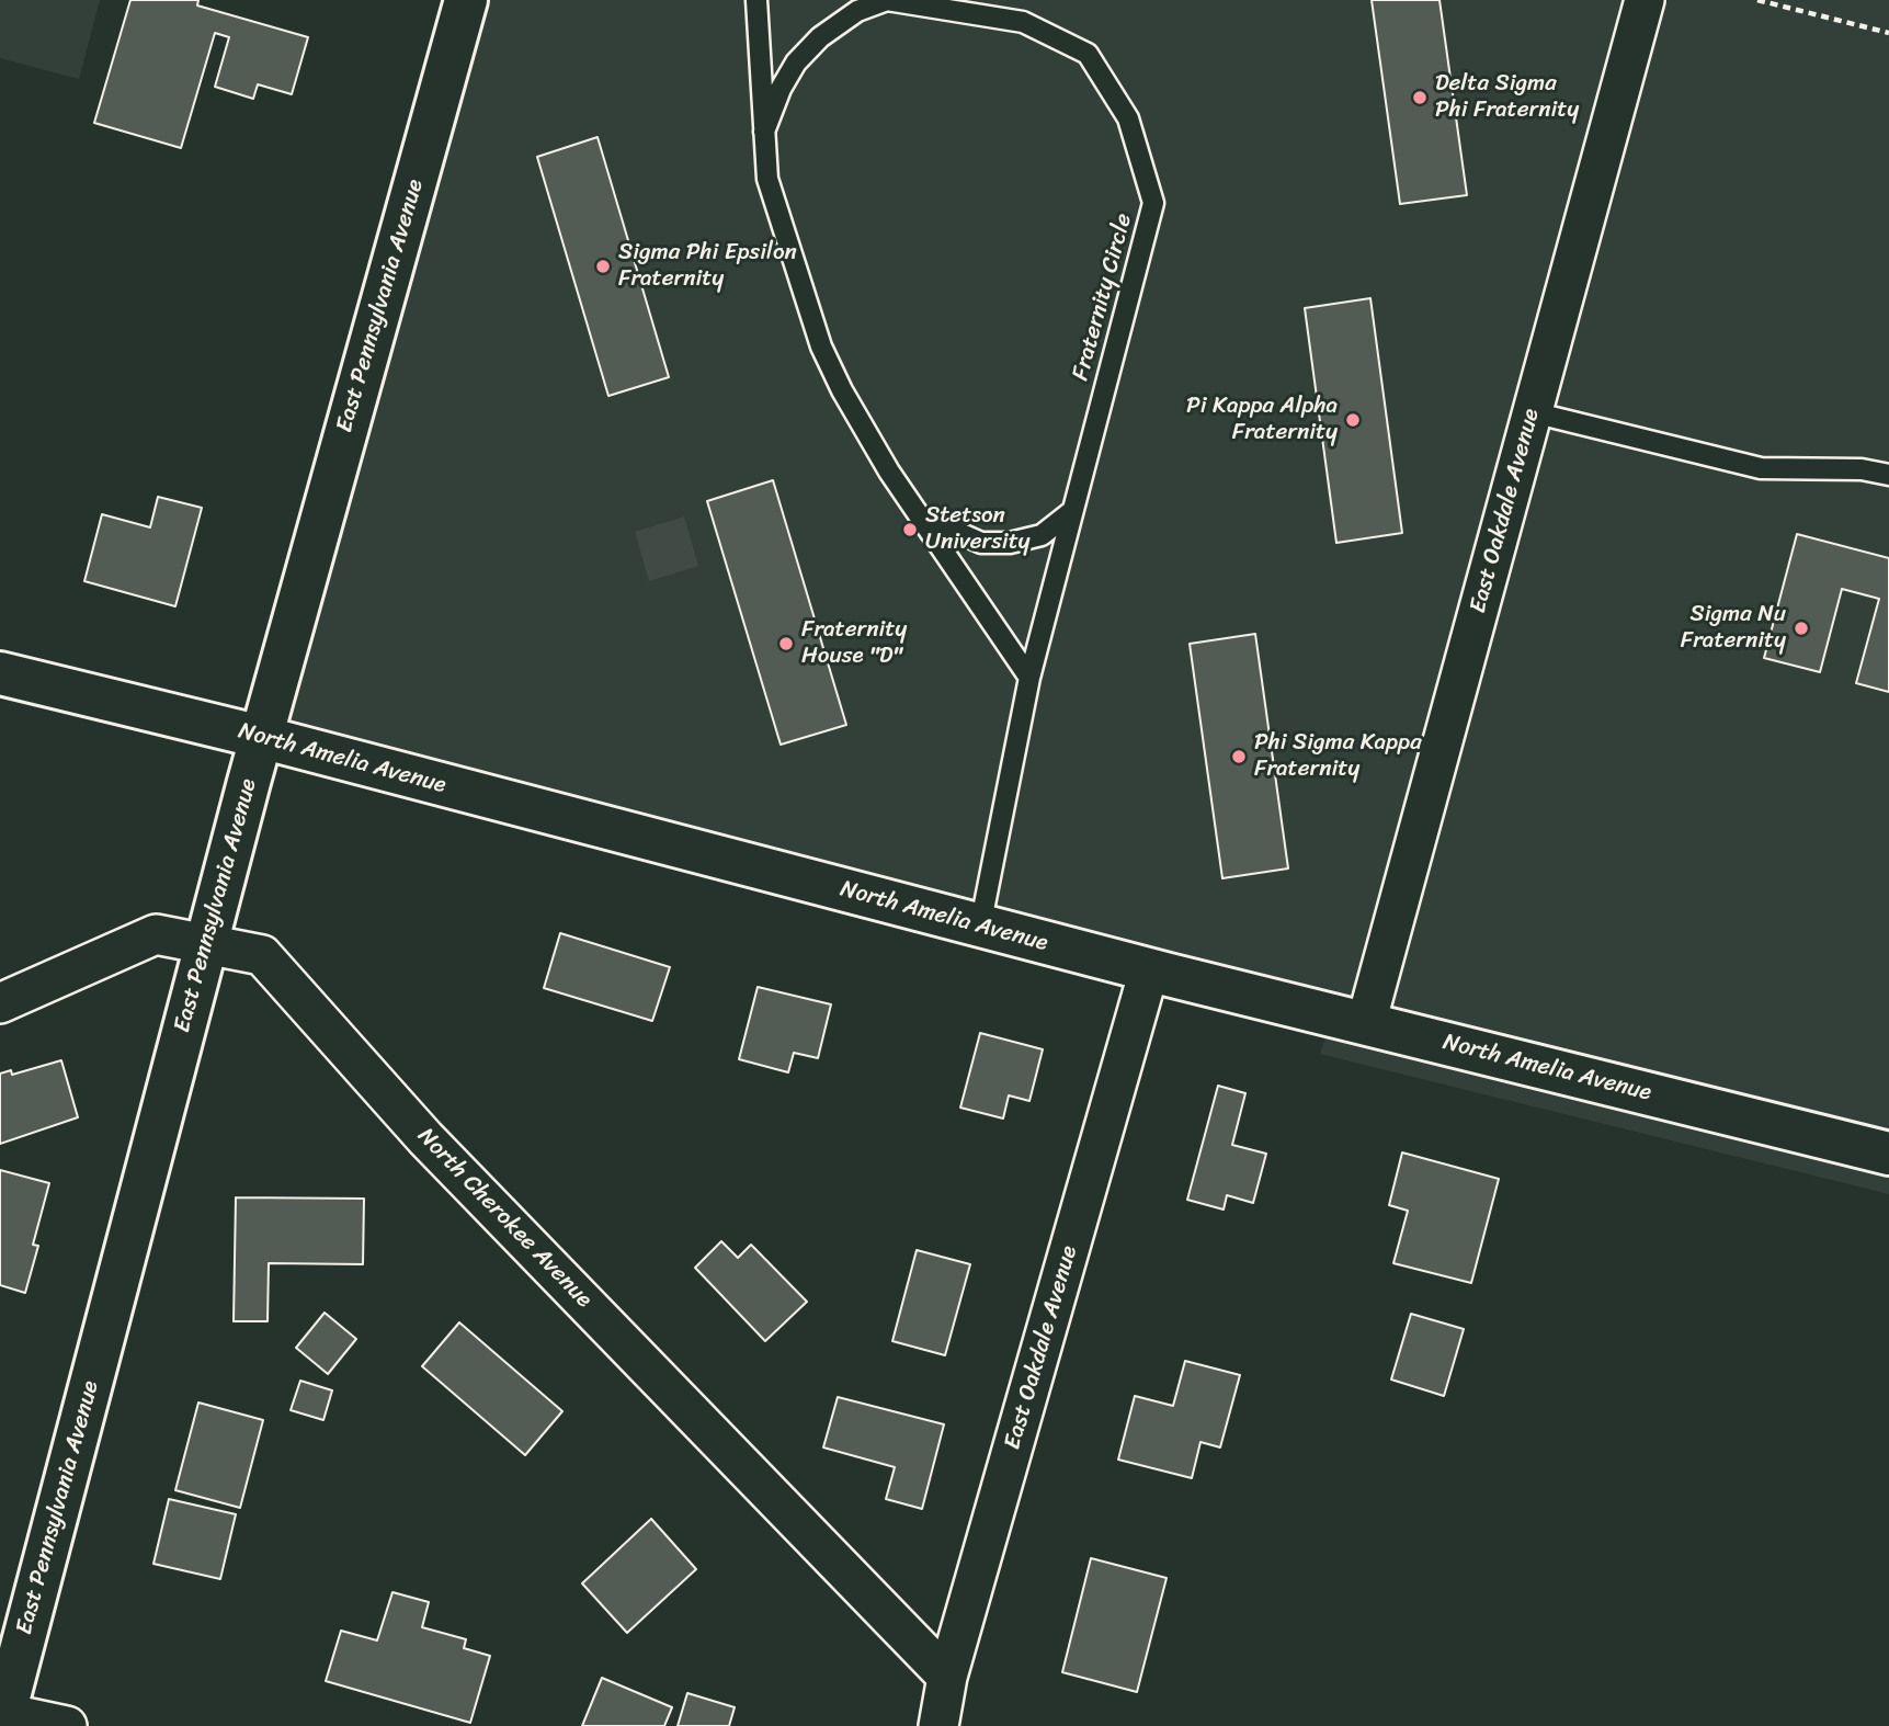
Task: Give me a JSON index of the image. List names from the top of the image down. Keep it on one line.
{"streets":{"main road":["East Pennsylvania Avenue","North Amelia Avenue"],"street":["East Oakdale Avenue","North Cherokee Avenue"],"lane":["Fraternity Circle"]},"crossings":[["Fraternity Circle","North Amelia Avenue"],["East Pennsylvania Avenue","North Amelia Avenue"],["East Pennsylvania Avenue","North Cherokee Avenue"],["East Oakdale Avenue","North Amelia Avenue"],["East Oakdale Avenue","North Cherokee Avenue"]],"places":["Delta Sigma Phi Fraternity","Sigma Phi Epsilon Fraternity","Pi Kappa Alpha Fraternity","Stetson University","Sigma Nu Fraternity","Fraternity House \"D\"","Phi Sigma Kappa Fraternity"]}
